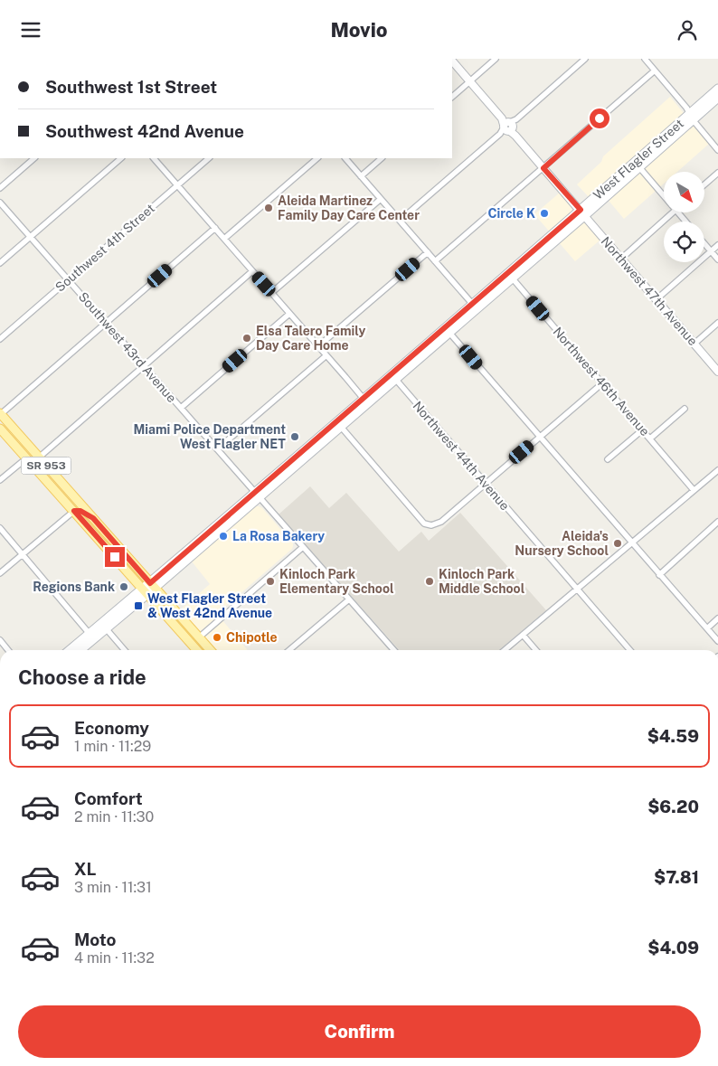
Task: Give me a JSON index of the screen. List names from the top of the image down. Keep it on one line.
{"streets":{"main road":["West Flagler Street","SR 953"],"street":["Southwest 4th Street","Northwest 47th Avenue","Southwest 43rd Avenue","Northwest 46th Avenue","Northwest 44th Avenue"]},"crossings":[["West Flagler Street","Northwest 47th Avenue"],["West Flagler Street","Southwest 43rd Avenue"],["West Flagler Street","Northwest 46th Avenue"],["West Flagler Street","Northwest 44th Avenue"],["West Flagler Street","SR 953"],["Southwest 4th Street","Southwest 43rd Avenue"]],"places":{"other":["Aleida Martinez Family Day Care Center","Circle K","Elsa Talero Family Day Care Home","Miami Police Department West Flagler NET","La Rosa Bakery","Aleida's Nursery School","Kinloch Park Elementary School","Kinloch Park Middle School","Regions Bank","Chipotle"],"transit":["West Flagler Street & West 42nd Avenue"]},"north":"bottom right","page":{"header":"Movio","banner":["Southwest 1st Street","Southwest 42nd Avenue"],"heading":"Choose a ride","list":[{"name":"Economy","note":"1 min · 11:29","value":"$4.59"},{"name":"Comfort","note":"2 min · 11:30","value":"$6.20"},{"name":"XL","note":"3 min · 11:31","value":"$7.81"},{"name":"Moto","note":"4 min · 11:32","value":"$4.09"}],"buttons":"Confirm"}}
